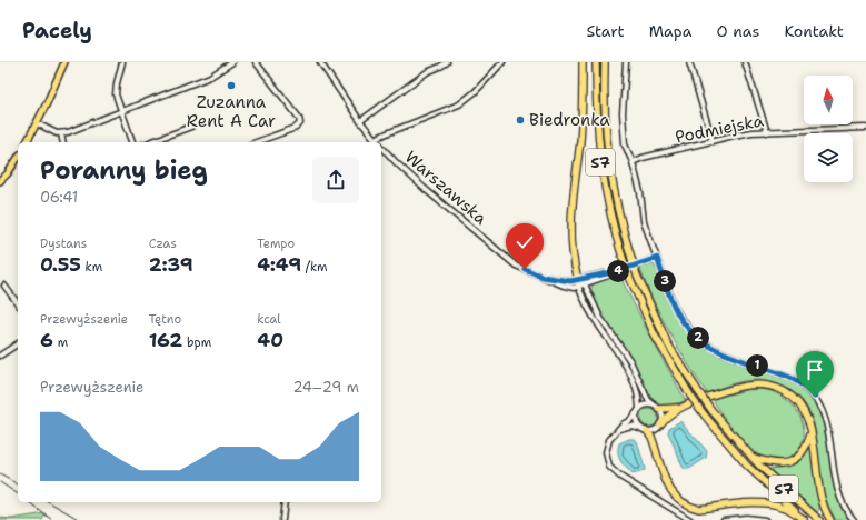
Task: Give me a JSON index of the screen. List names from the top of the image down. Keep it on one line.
{"streets":{"highway":["S7"],"street":["Podmiejska","Warszawska"]},"places":["Zuzanna Rent A Car","Biedronka"],"north":"top","page":{"header":"Pacely","nav":["Start","Mapa","O nas","Kontakt"],"heading":["Poranny bieg","06:41"],"stats":[["Dystans","0.55 km"],["Czas","2:39"],["Tempo","4:49 /km"],["Przewyższenie","6 m"],["Tętno","162 bpm"],["kcal","40"]],"pins":["4","3","2","1"],"chart":["Przewyższenie","24–29 m"]}}
